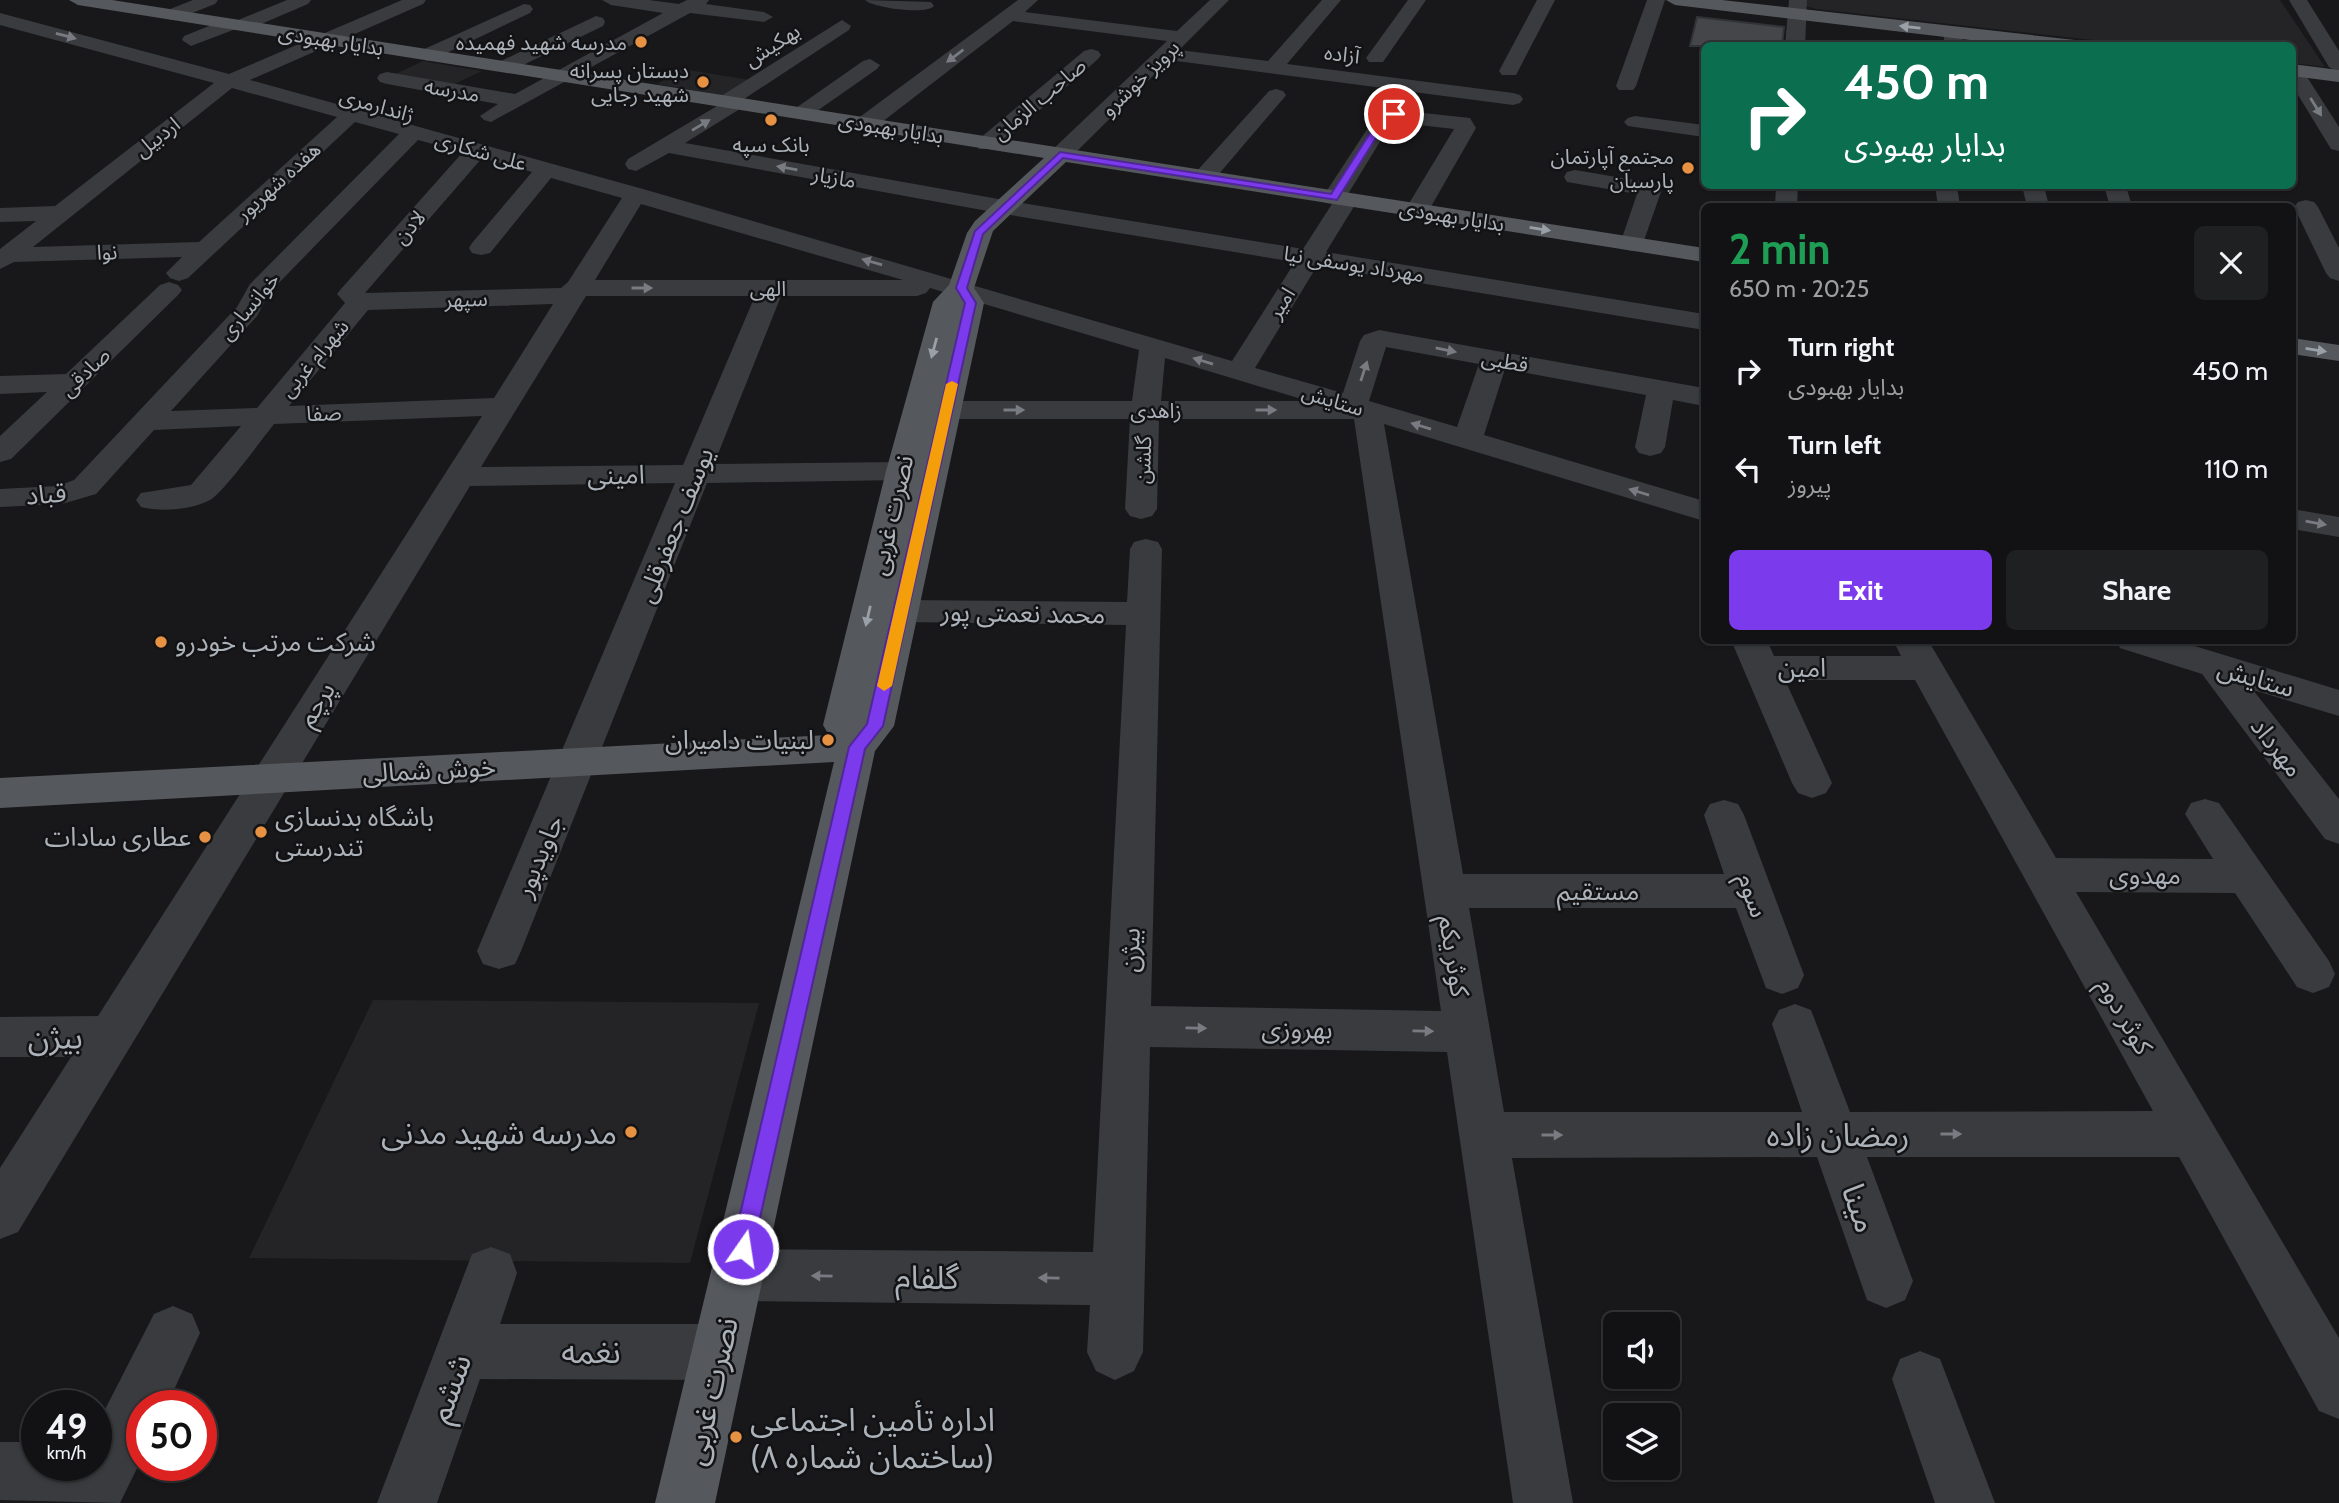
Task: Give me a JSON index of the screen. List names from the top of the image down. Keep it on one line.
{"streets":{"main road":["بدایار بهبودی","نصرت غربی","خوش شمالی"],"street":["بهکیش","آزاده","پرویز خوشرو","مدرسه","صاحب الزمان","ژاندارمری","اردبیل","علی شکاری","مازیار","هفده شهریور","لادن","نوا","مهرداد یوسفی نیا","الهی","سپهر","امیر","خوانساری","شهرام غربی","قطبی","صادقی","ستایش","زاهدی","صفا","گلشن","امینی","قباد","یوسف جعفرقلی","محمد نعمتی پور","امین","پرچم","مهرداد","جاویدپور","مهدوی","مستقیم","سوم","بیژن","کوثر یکم","کوثر دوم","بهروزی","رمضان زاده","مینا","گلفام","نغمه","ششم"]},"crossings":[["بدایار بهبودی","بهکیش"],["بدایار بهبودی","پرویز خوشرو"],["بدایار بهبودی","صاحب الزمان"],["بدایار بهبودی","اردبیل"],["بدایار بهبودی","امیر"],["بدایار بهبودی","نصرت غربی"],["آزاده","پرویز خوشرو"],["پرویز خوشرو","نصرت غربی"],["ژاندارمری","اردبیل"],["اردبیل","علی شکاری"],["اردبیل","نوا"],["علی شکاری","هفده شهریور"],["علی شکاری","لادن"],["علی شکاری","الهی"],["علی شکاری","خوانساری"],["علی شکاری","ستایش"],["علی شکاری","نصرت غربی"],["علی شکاری","یوسف جعفرقلی"],["علی شکاری","پرچم"],["مازیار","مهرداد یوسفی نیا"],["مازیار","نصرت غربی"],["هفده شهریور","نوا"],["هفده شهریور","صادقی"],["لادن","سپهر"],["لادن","شهرام غربی"],["مهرداد یوسفی نیا","امیر"],["مهرداد یوسفی نیا","نصرت غربی"],["الهی","سپهر"],["الهی","ستایش"],["الهی","نصرت غربی"],["الهی","یوسف جعفرقلی"],["الهی","پرچم"],["سپهر","شهرام غربی"],["سپهر","پرچم"],["امیر","ستایش"],["خوانساری","صفا"],["خوانساری","قباد"],["شهرام غربی","صفا"],["قطبی","ستایش"],["قطبی","زاهدی"],["قطبی","کوثر یکم"],["ستایش","زاهدی"],["ستایش","گلشن"],["ستایش","نصرت غربی"],["ستایش","مهرداد"],["ستایش","کوثر یکم"],["زاهدی","گلشن"],["زاهدی","نصرت غربی"],["زاهدی","کوثر یکم"],["صفا","پرچم"],["امینی","نصرت غربی"],["امینی","یوسف جعفرقلی"],["امینی","پرچم"],["نصرت غربی","محمد نعمتی پور"],["نصرت غربی","خوش شمالی"],["نصرت غربی","گلفام"],["نصرت غربی","نغمه"],["یوسف جعفرقلی","خوش شمالی"],["یوسف جعفرقلی","جاویدپور"],["محمد نعمتی پور","بیژن"],["امین","کوثر دوم"],["پرچم","خوش شمالی"],["پرچم","بیژن"],["خوش شمالی","جاویدپور"],["مهدوی","کوثر دوم"],["مستقیم","سوم"],["مستقیم","کوثر یکم"],["بیژن","بهروزی"],["بیژن","گلفام"],["کوثر یکم","بهروزی"],["کوثر یکم","رمضان زاده"],["کوثر دوم","رمضان زاده"],["رمضان زاده","مینا"],["نغمه","ششم"]],"one_way":["ستایش","زاهدی","بهروزی","رمضان زاده","گلفام"],"places":["مدرسه شهید فهمیده","دبستان پسرانه شهید رجایی","بانک سپه","مجتمع آپارتمان پارسیان","شرکت مرتب خودرو","لبنیات دامیران","باشگاه بدنسازی تندرستی","عطاری سادات","مدرسه شهید مدنی","اداره تأمین اجتماعی (ساختمان شماره ۸)"],"page":{"turn":["450 m","بدایار بهبودی"],"heading":["2 min","650 m · 20:25"],"list":[{"name":"Turn right","note":"بدایار بهبودی","value":"450 m"},{"name":"Turn left","note":"پیروز","value":"110 m"}],"buttons":["Exit","Share"],"speed":"49 km/h","limit":"50"}}
